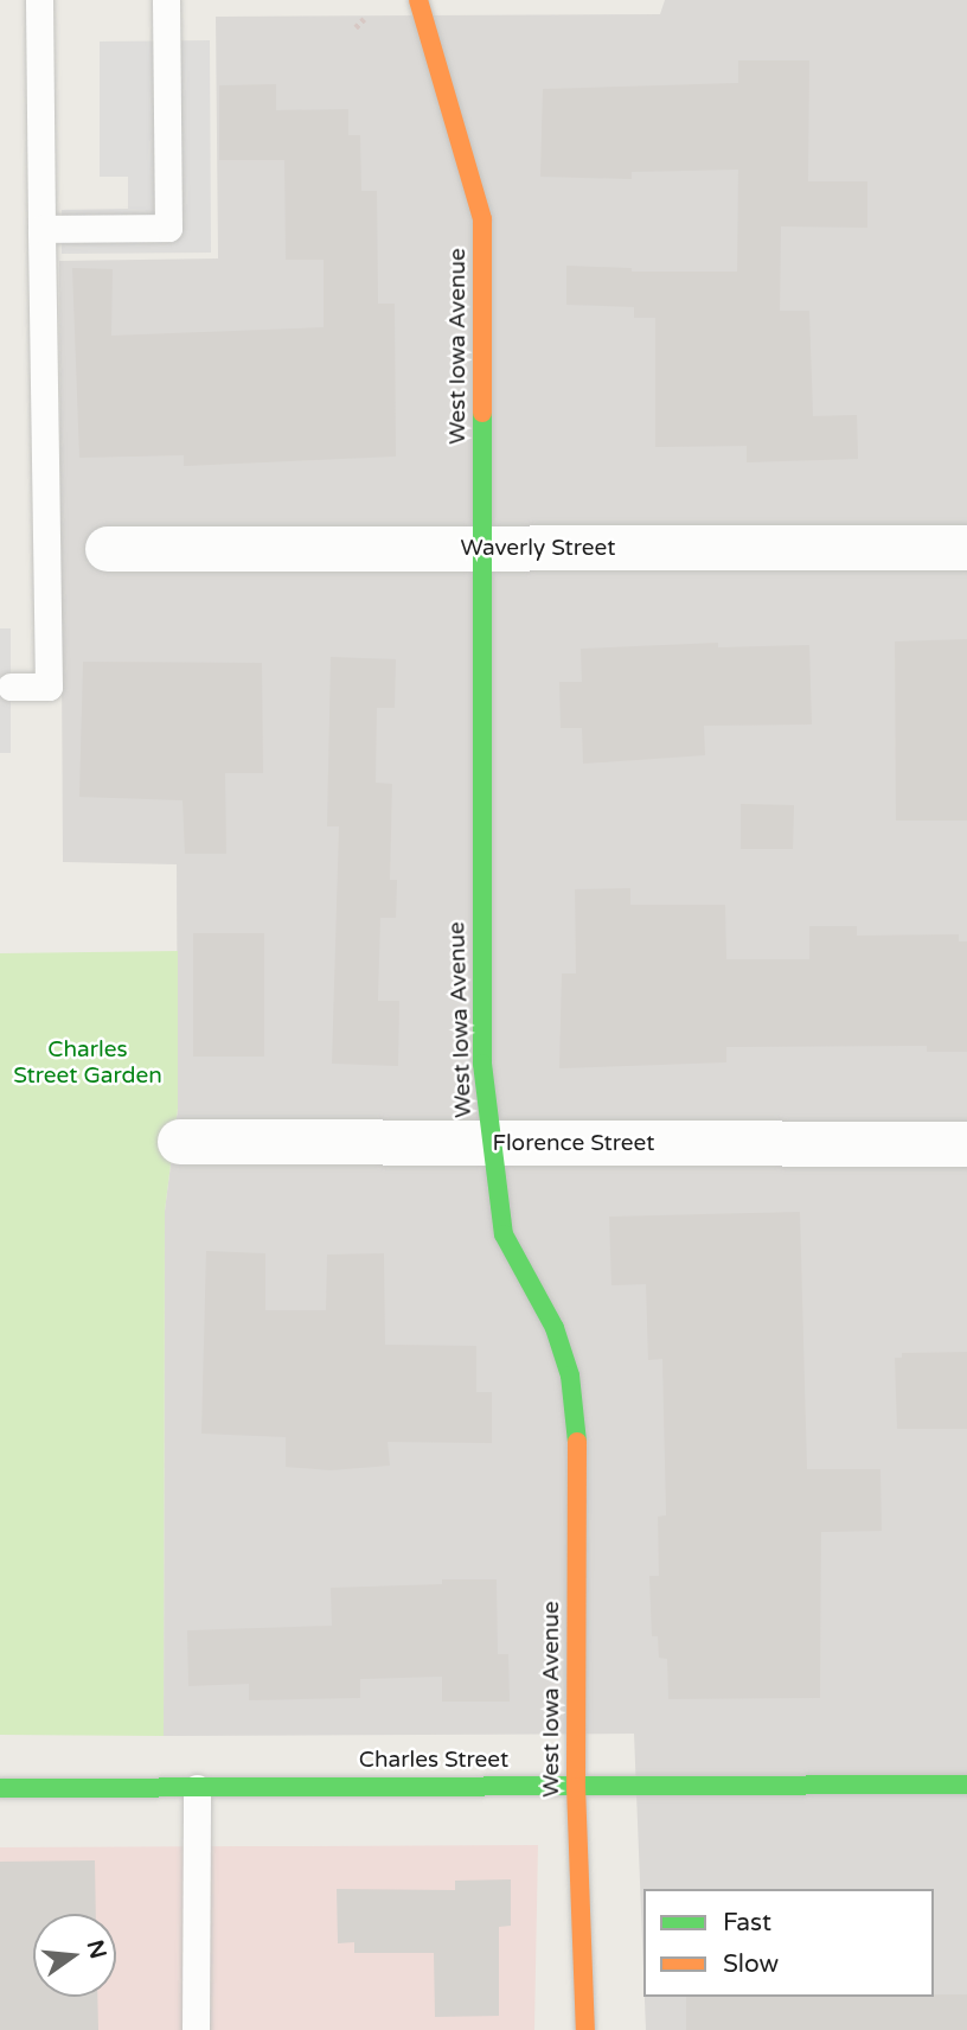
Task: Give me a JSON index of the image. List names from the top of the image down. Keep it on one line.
{"streets":{"street":["West Iowa Avenue","Waverly Street","Florence Street","Charles Street"]},"crossings":[["West Iowa Avenue","Waverly Street"],["West Iowa Avenue","Florence Street"],["West Iowa Avenue","Charles Street"]],"parks":["Charles Street Garden"],"legend":["Fast","Slow"],"north":"right"}
